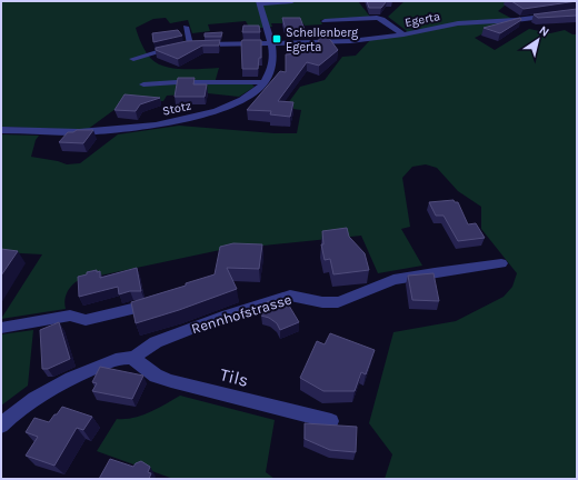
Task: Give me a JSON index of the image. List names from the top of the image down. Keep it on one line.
{"streets":{"street":["Egerta","Stotz","Rennhofstrasse","Tils"]},"crossings":[["Egerta","Stotz"],["Rennhofstrasse","Tils"]],"places":{"transit":["Schellenberg Egerta"]},"north":"top right"}
